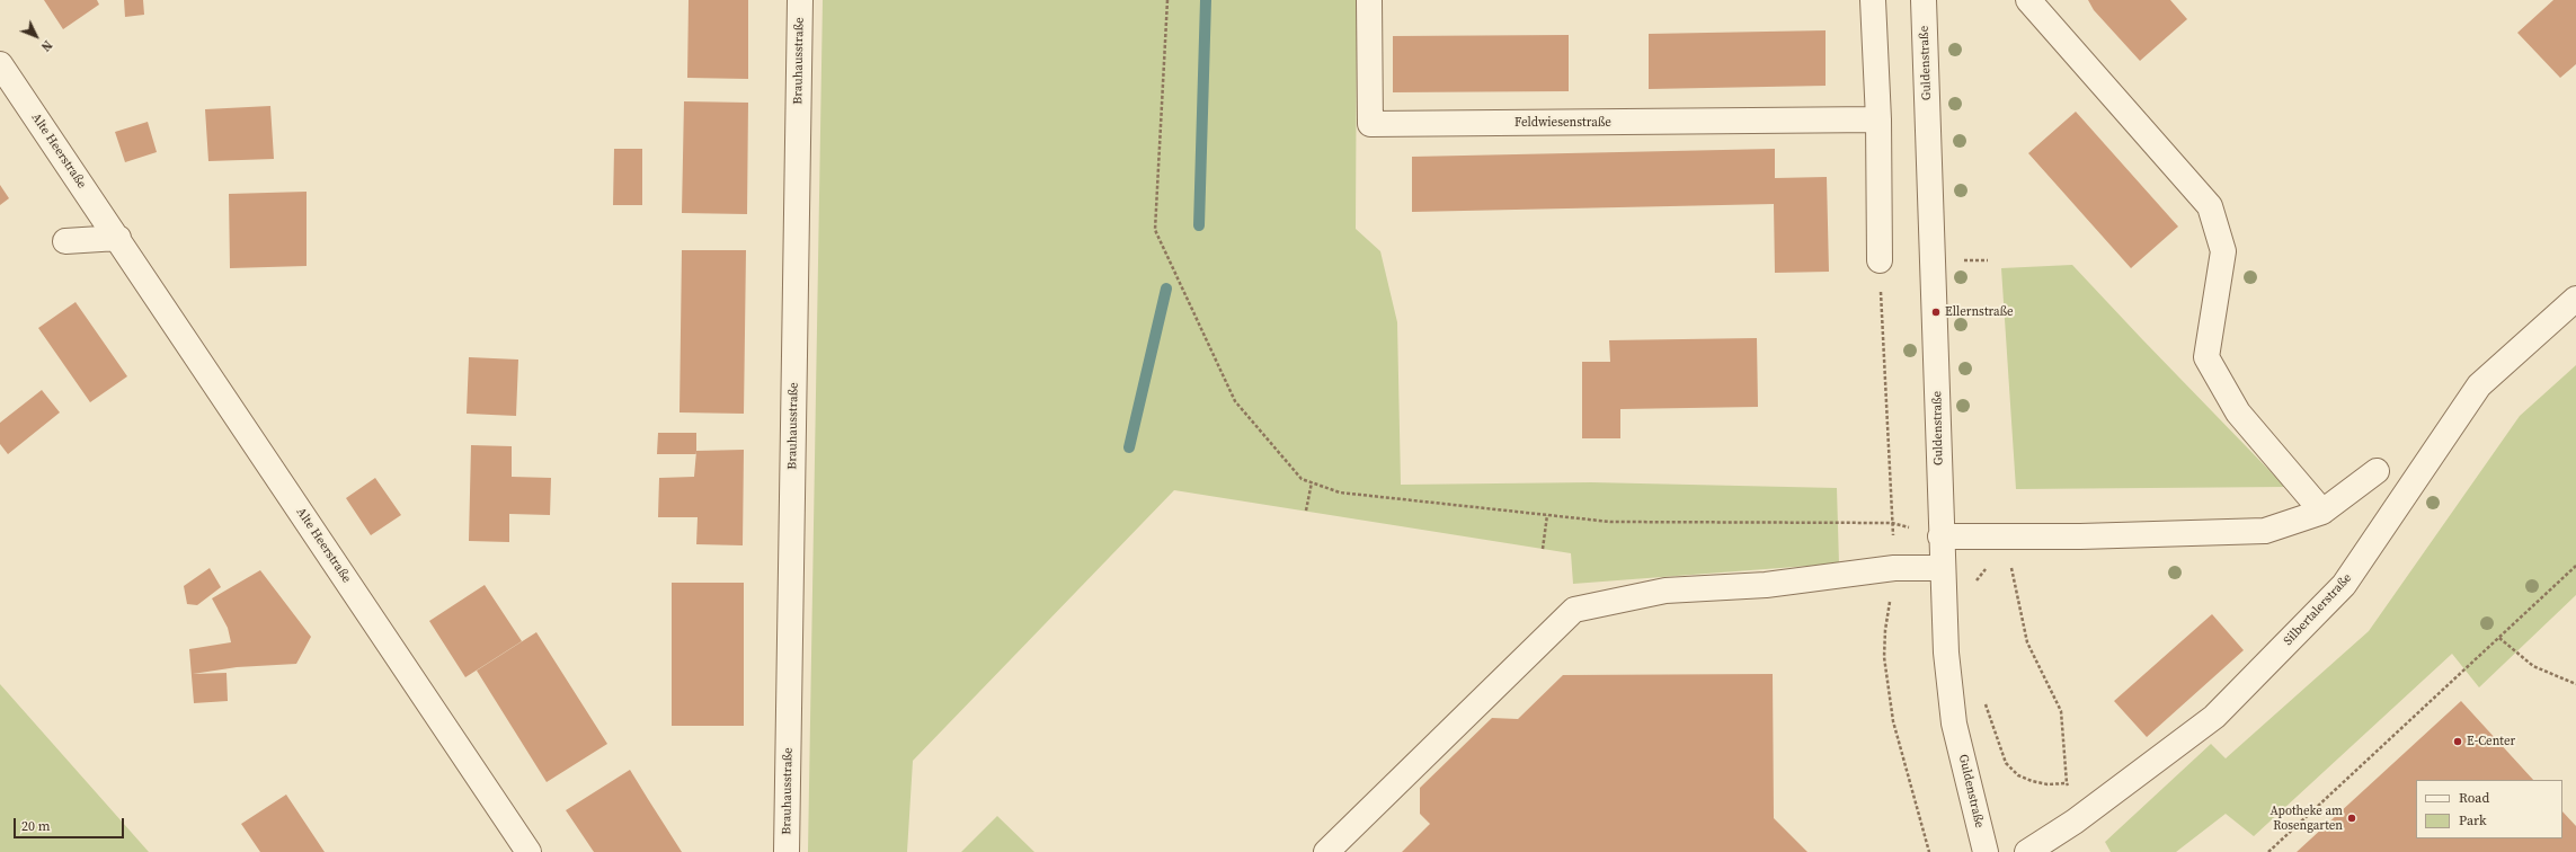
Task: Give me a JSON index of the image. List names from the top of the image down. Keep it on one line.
{"streets":{"street":["Brauhausstraße","Guldenstraße","Feldwiesenstraße","Alte Heerstraße","Silbertalerstraße"]},"places":["Ellernstraße","E-Center","Apotheke am Rosengarten"],"legend":["Road","Park"],"scale_bar":"20 m","north":"bottom right"}
